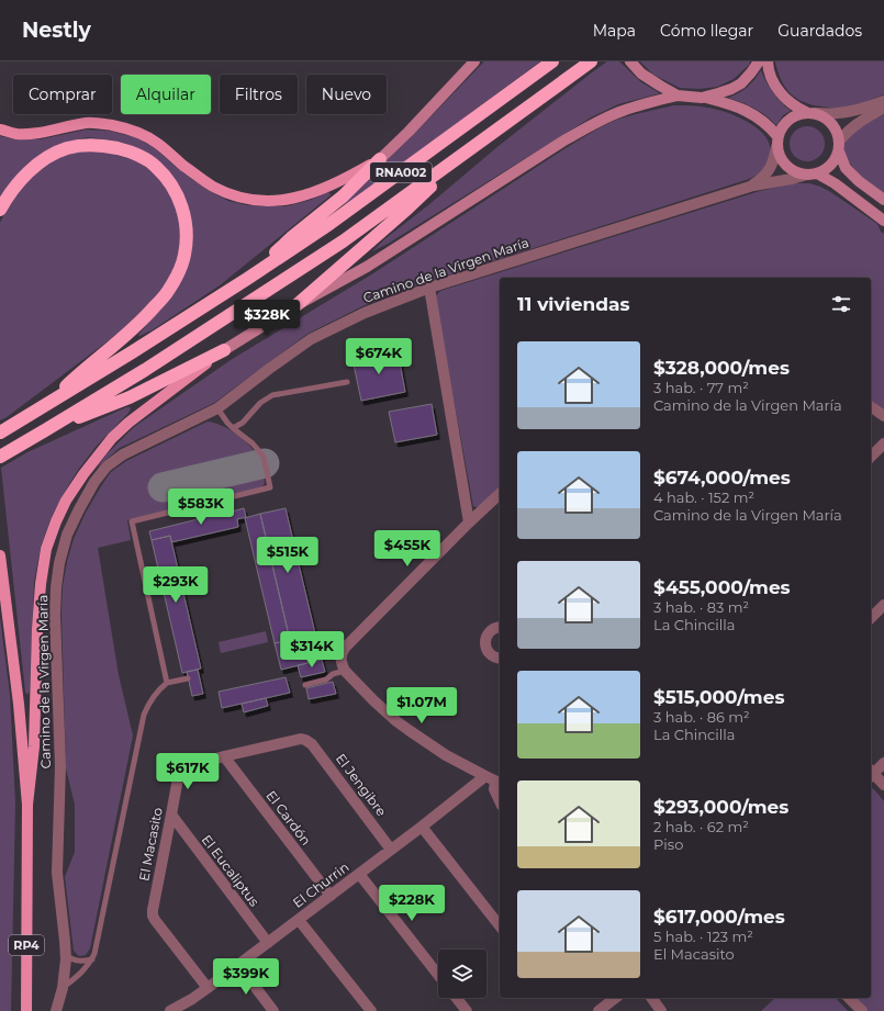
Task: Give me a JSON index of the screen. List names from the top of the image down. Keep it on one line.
{"streets":{"highway":["RNA002"],"main road":["Camino de la Virgen María","RP4"],"street":["El Jengibre","El Cardón","El Macasito","El Eucaliptus","El Churrin"]},"crossings":[["El Jengibre","El Macasito"],["El Jengibre","El Churrin"],["El Cardón","El Macasito"],["El Cardón","El Churrin"],["El Macasito","El Eucaliptus"],["El Macasito","El Churrin"],["El Eucaliptus","El Churrin"]],"page":{"header":"Nestly","nav":["Mapa","Cómo llegar","Guardados"],"chip":["Comprar","Alquilar","Filtros","Nuevo"],"heading":"11 viviendas","price":["$328K","$674K","$583K","$455K","$515K","$293K","$314K","$1.07M","$617K","$228K","$399K"],"list":[{"name":"$328,000/mes","note":"3 hab. · 77 m² · Camino de la Virgen María"},{"name":"$674,000/mes","note":"4 hab. · 152 m² · Camino de la Virgen María"},{"name":"$455,000/mes","note":"3 hab. · 83 m² · La Chincilla"},{"name":"$515,000/mes","note":"3 hab. · 86 m² · La Chincilla"},{"name":"$293,000/mes","note":"2 hab. · 62 m² · Piso"},{"name":"$617,000/mes","note":"5 hab. · 123 m² · El Macasito"}]}}
